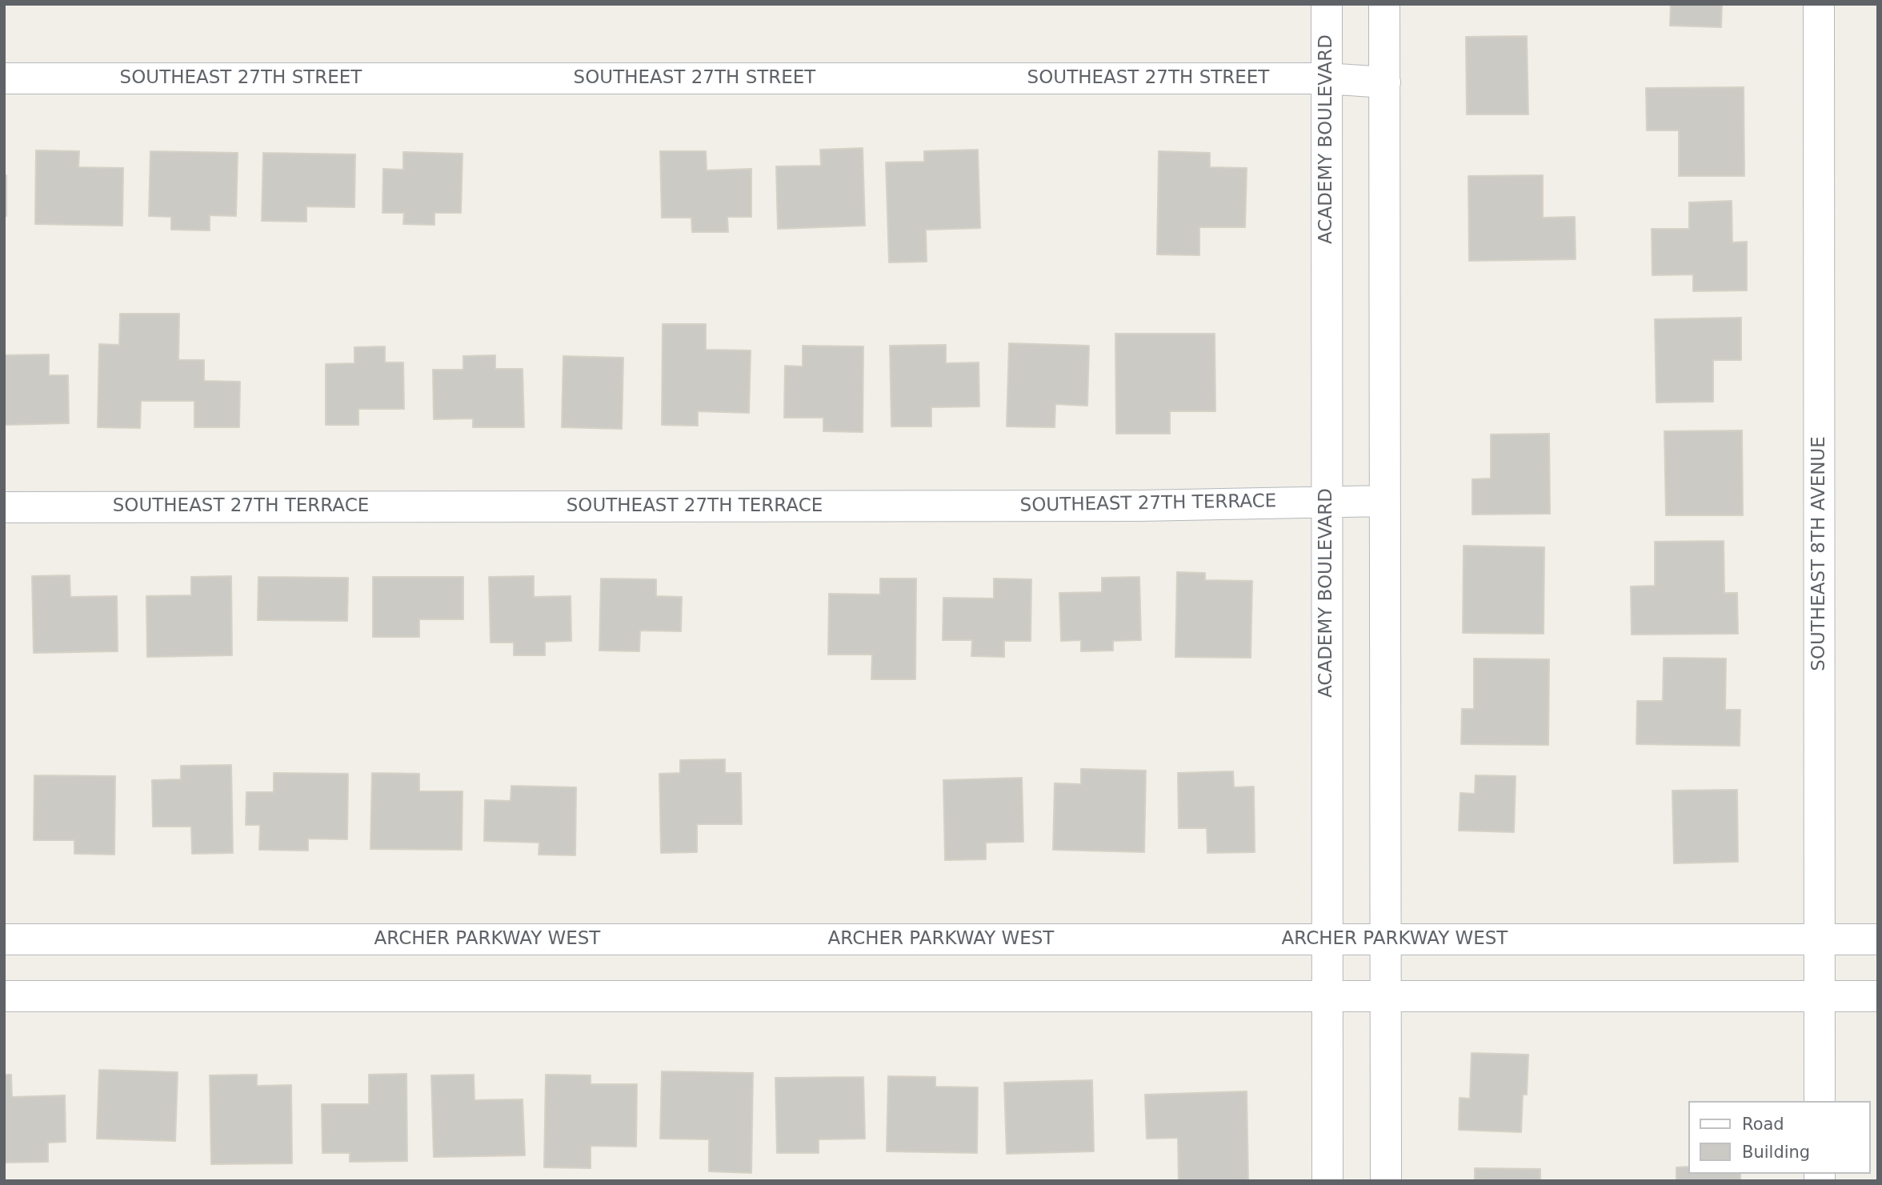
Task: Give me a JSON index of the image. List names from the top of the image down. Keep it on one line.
{"streets":{"street":["SOUTHEAST 27TH STREET","ACADEMY BOULEVARD","SOUTHEAST 27TH TERRACE","SOUTHEAST 8TH AVENUE","ARCHER PARKWAY WEST"]},"crossings":[["SOUTHEAST 27TH STREET","ACADEMY BOULEVARD"],["ACADEMY BOULEVARD","SOUTHEAST 27TH TERRACE"],["ACADEMY BOULEVARD","ARCHER PARKWAY WEST"],["SOUTHEAST 8TH AVENUE","ARCHER PARKWAY WEST"]],"legend":["Road","Building"]}
